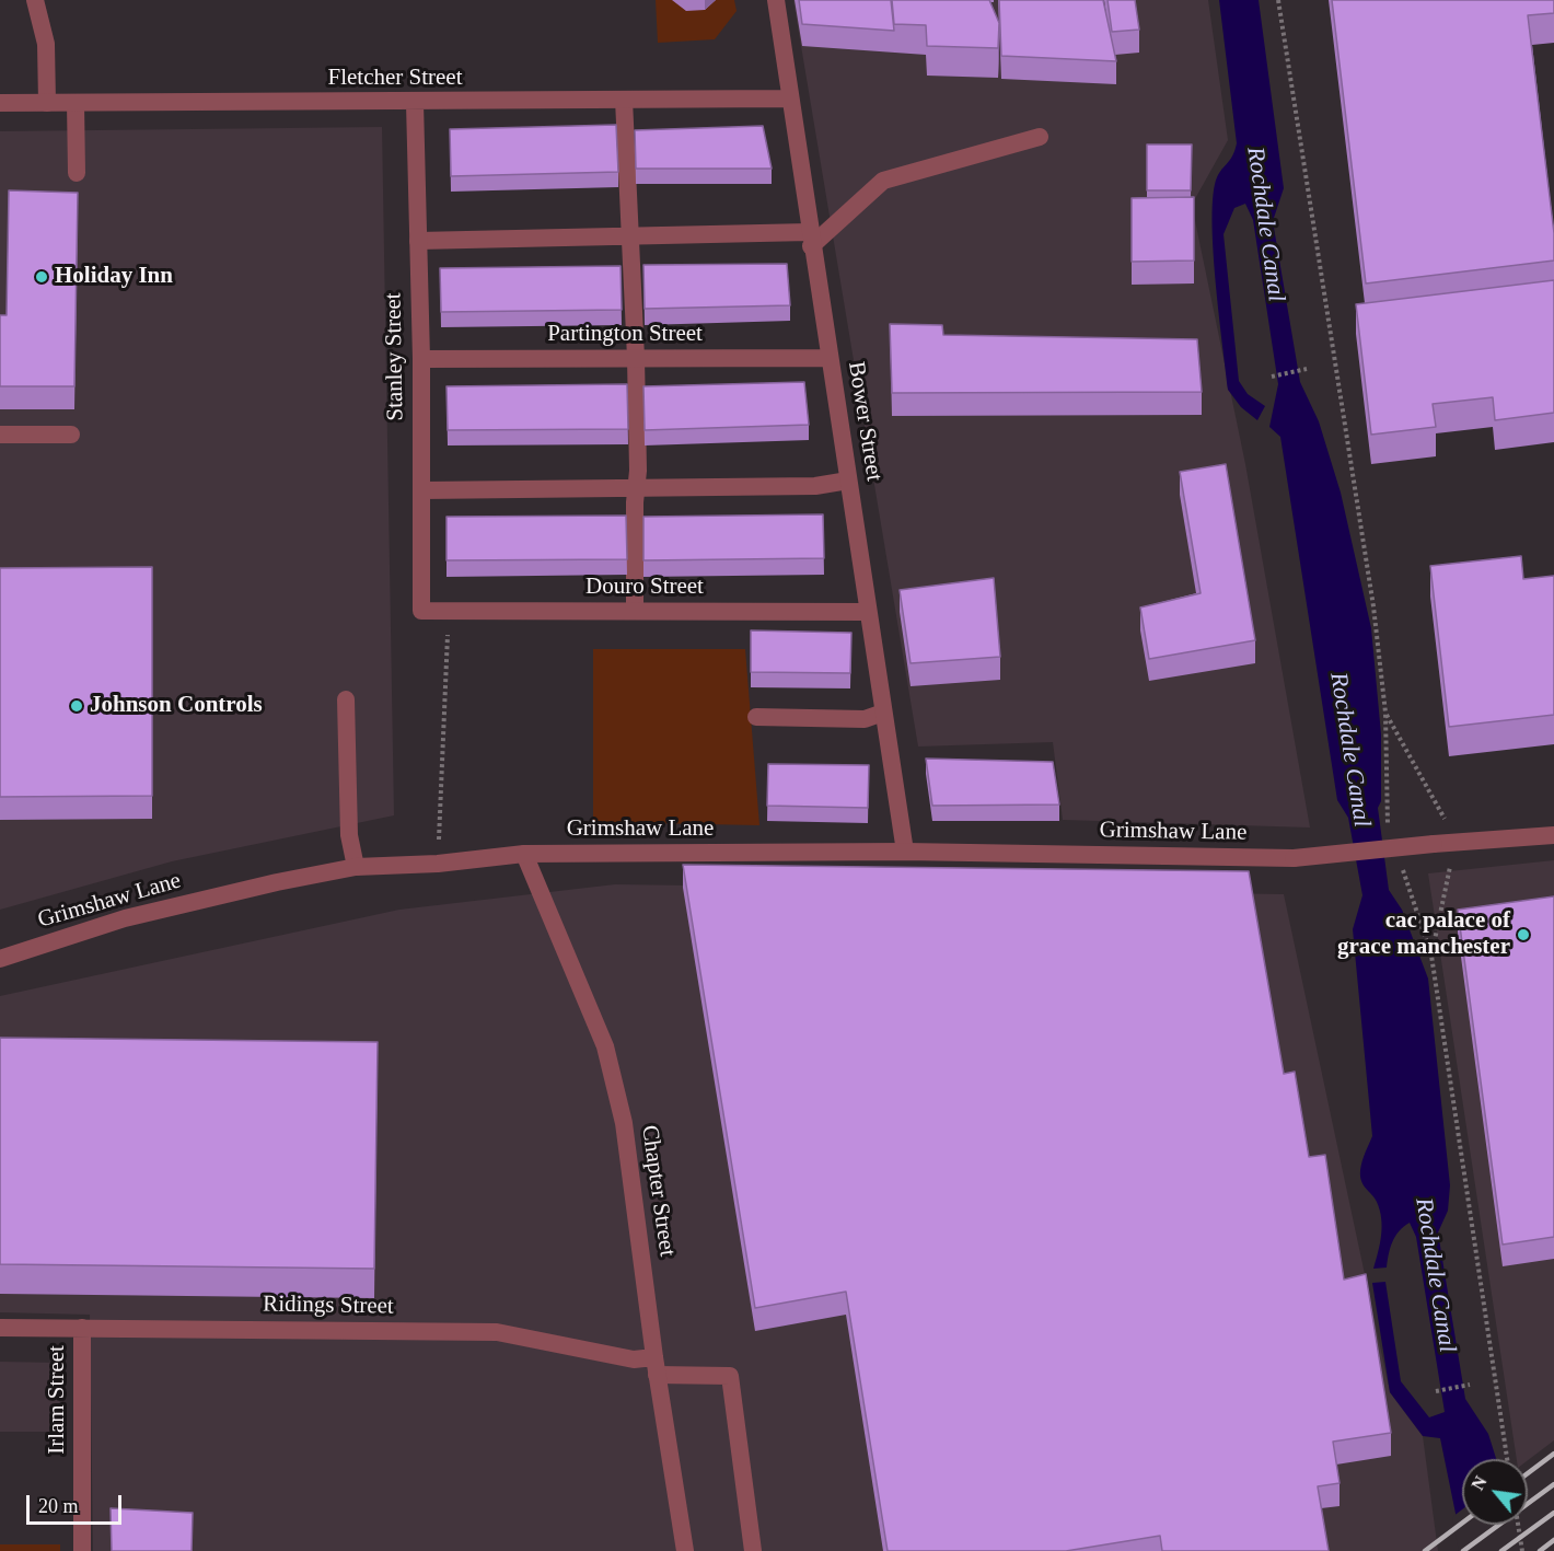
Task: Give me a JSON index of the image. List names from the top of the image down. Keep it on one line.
{"streets":{"street":["Fletcher Street","Partington Street","Stanley Street","Bower Street","Douro Street","Grimshaw Lane","Chapter Street","Ridings Street","Irlam Street"]},"crossings":[["Fletcher Street","Stanley Street"],["Fletcher Street","Bower Street"],["Partington Street","Stanley Street"],["Partington Street","Bower Street"],["Stanley Street","Douro Street"],["Bower Street","Douro Street"],["Bower Street","Grimshaw Lane"],["Grimshaw Lane","Chapter Street"],["Chapter Street","Ridings Street"],["Ridings Street","Irlam Street"]],"water":["Rochdale Canal"],"places":["Holiday Inn","Johnson Controls","cac palace of grace manchester"],"scale_bar":"20 m","north":"top left"}
